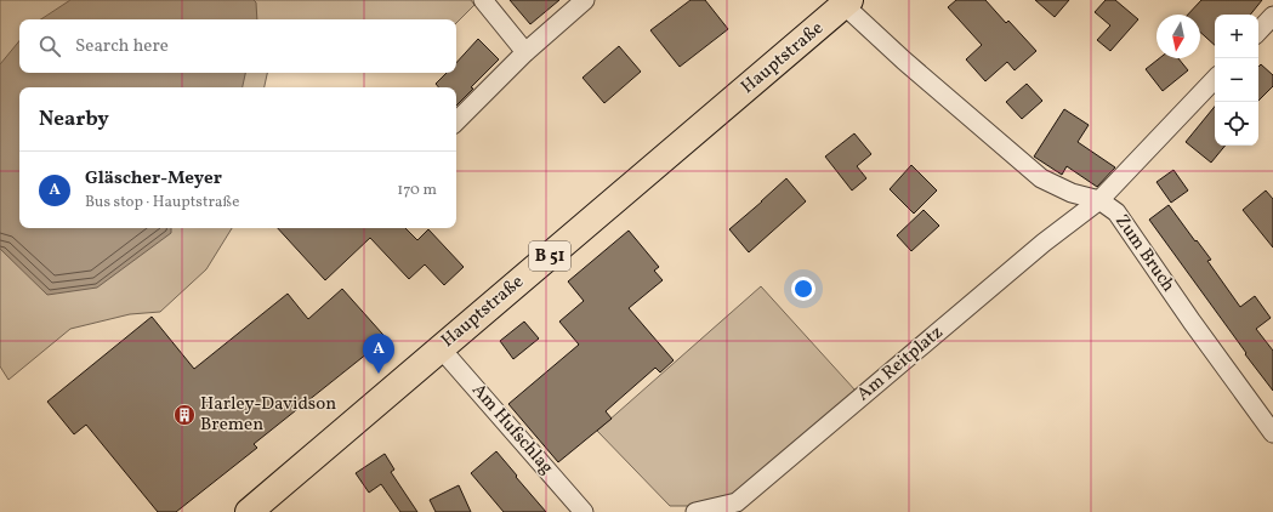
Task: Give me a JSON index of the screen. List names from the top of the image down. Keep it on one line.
{"streets":{"main road":["Hauptstraße","B 51"],"street":["Zum Bruch","Am Reitplatz","Am Hufschlag"]},"crossings":[["Hauptstraße","Zum Bruch"],["Hauptstraße","Am Hufschlag"],["Zum Bruch","Am Reitplatz"]],"places":{"building":["Harley-Davidson Bremen"]},"north":"bottom","page":{"map_buttons":["+","−"],"search":"Search here","heading":"Nearby","list":[{"mark":"A","name":"Gläscher-Meyer","note":"Bus stop · Hauptstraße","value":"170 m"}],"pins":"A"}}
